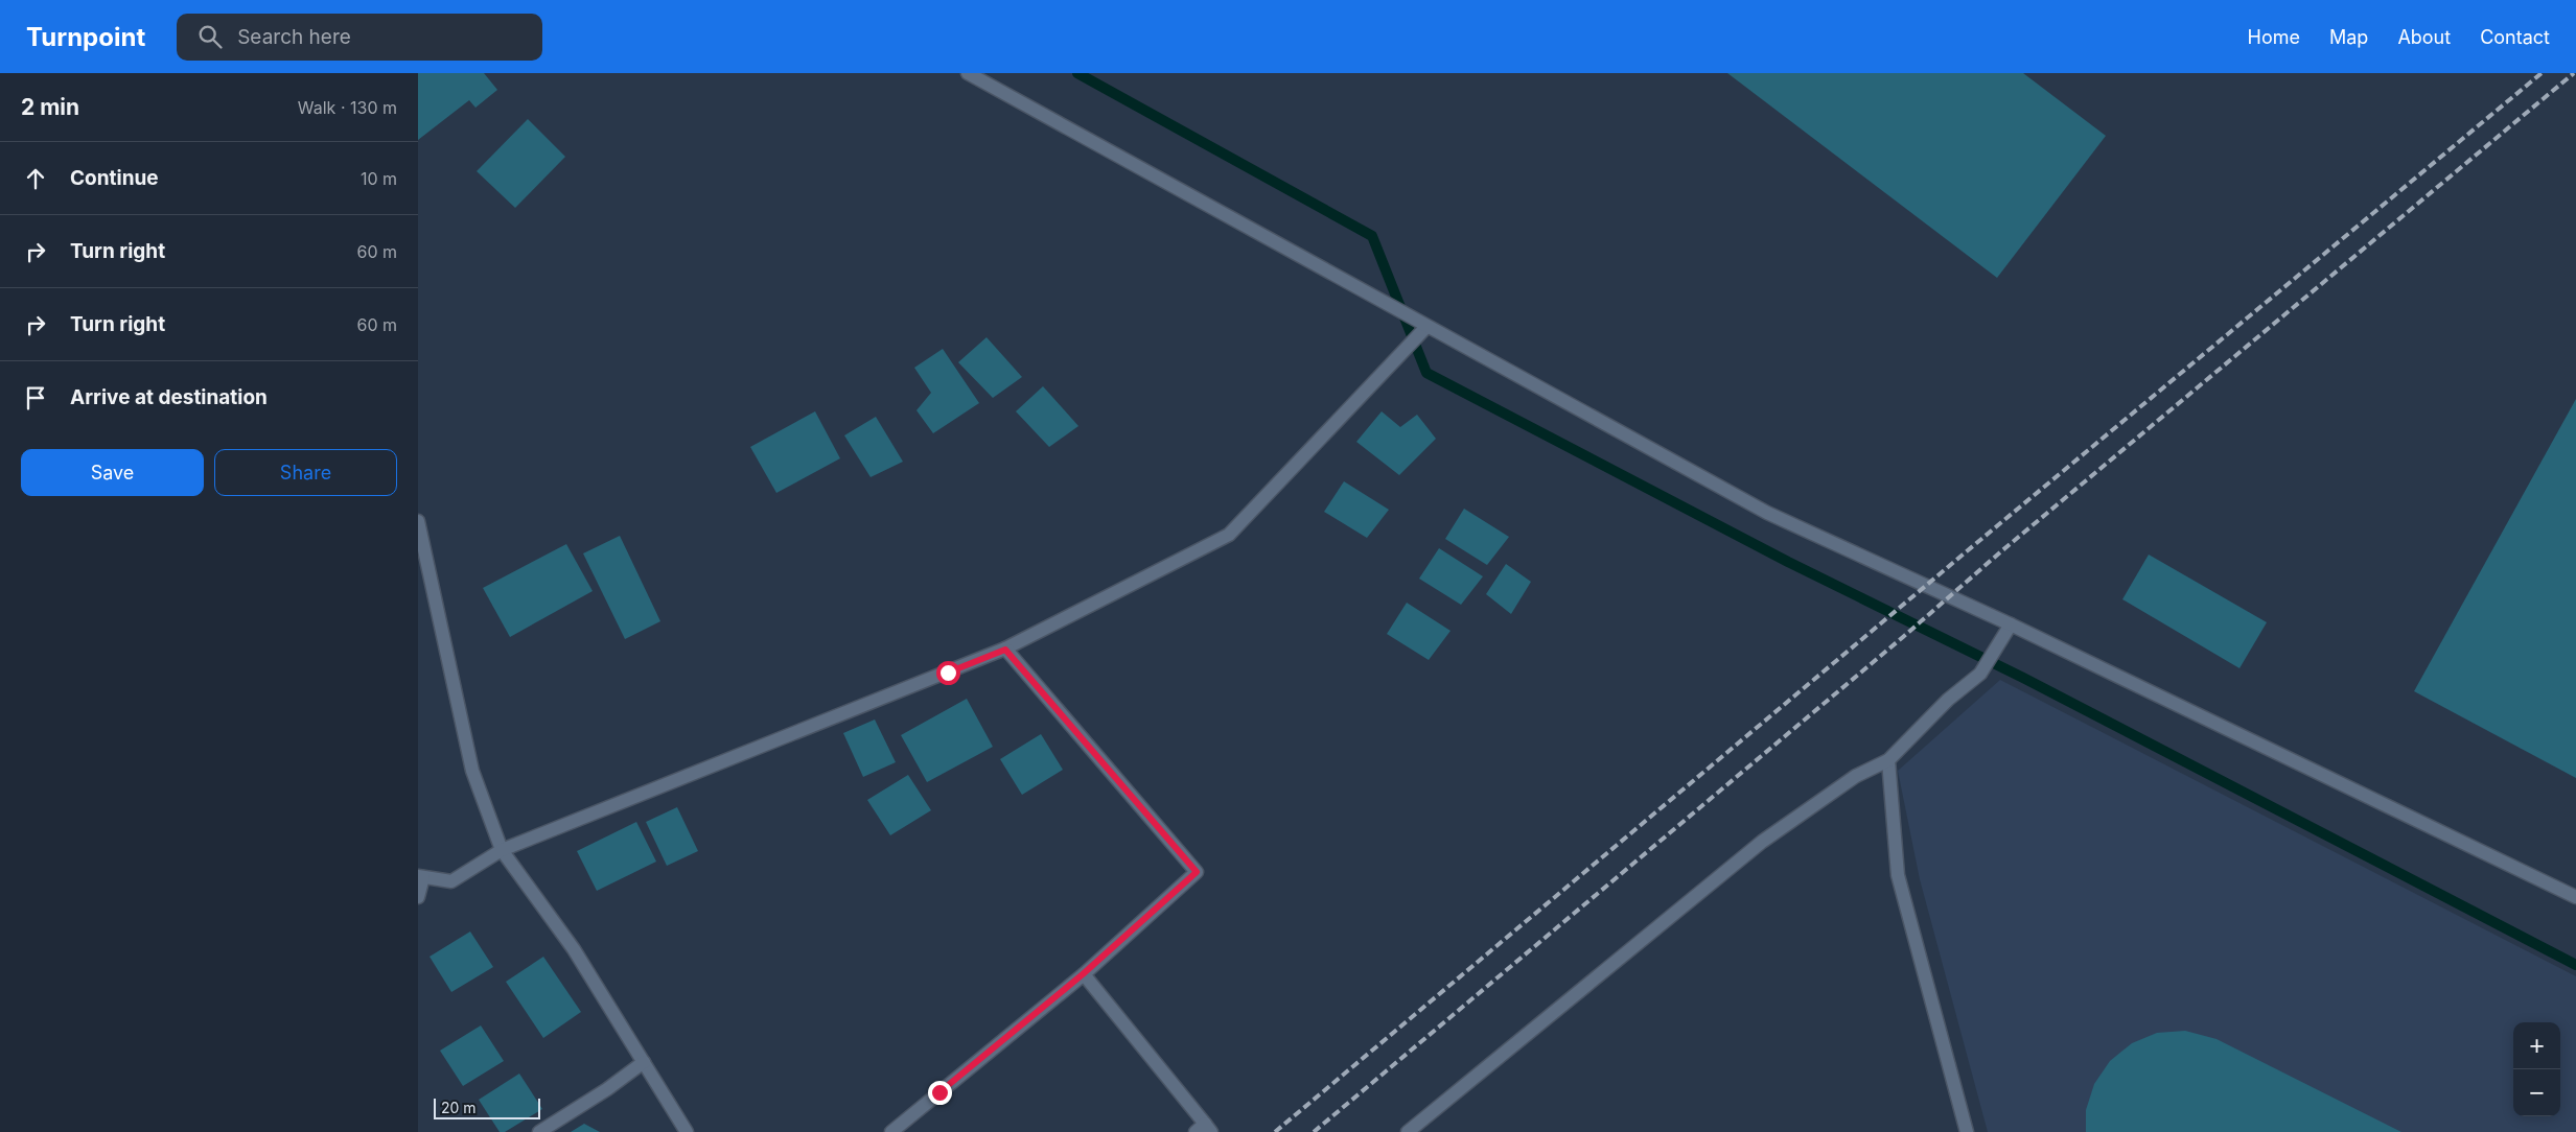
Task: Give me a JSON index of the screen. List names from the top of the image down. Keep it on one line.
{"scale_bar":"20 m","page":{"header":"Turnpoint","search":"Search here","nav":["Home","Map","About","Contact"],"heading":["2 min","Walk · 130 m"],"list":[["Continue","10 m"],["Turn right","60 m"],["Turn right","60 m"],"Arrive at destination"],"buttons":["Save","Share"],"map_buttons":["+","−"],"scale":"20 m"}}
